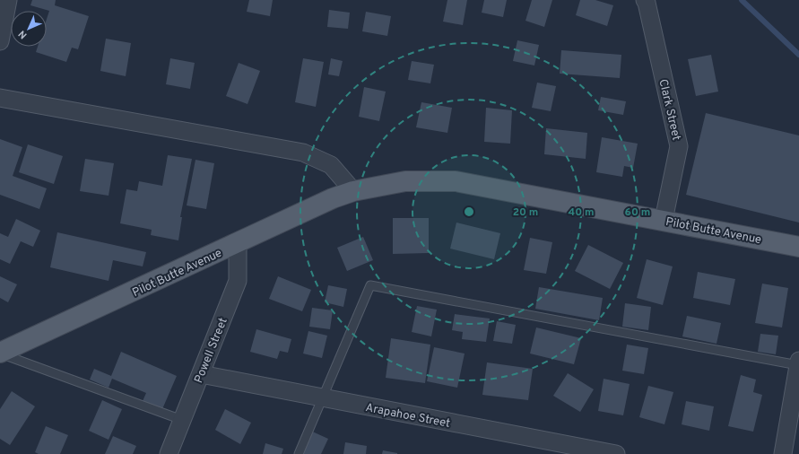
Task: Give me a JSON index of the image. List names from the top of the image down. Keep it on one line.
{"streets":{"main road":["Pilot Butte Avenue"],"street":["Clark Street","Powell Street","Arapahoe Street"]},"crossings":[["Clark Street","Pilot Butte Avenue"],["Pilot Butte Avenue","Powell Street"],["Powell Street","Arapahoe Street"]],"north":"bottom left","rings":["20 m","40 m","60 m"]}
